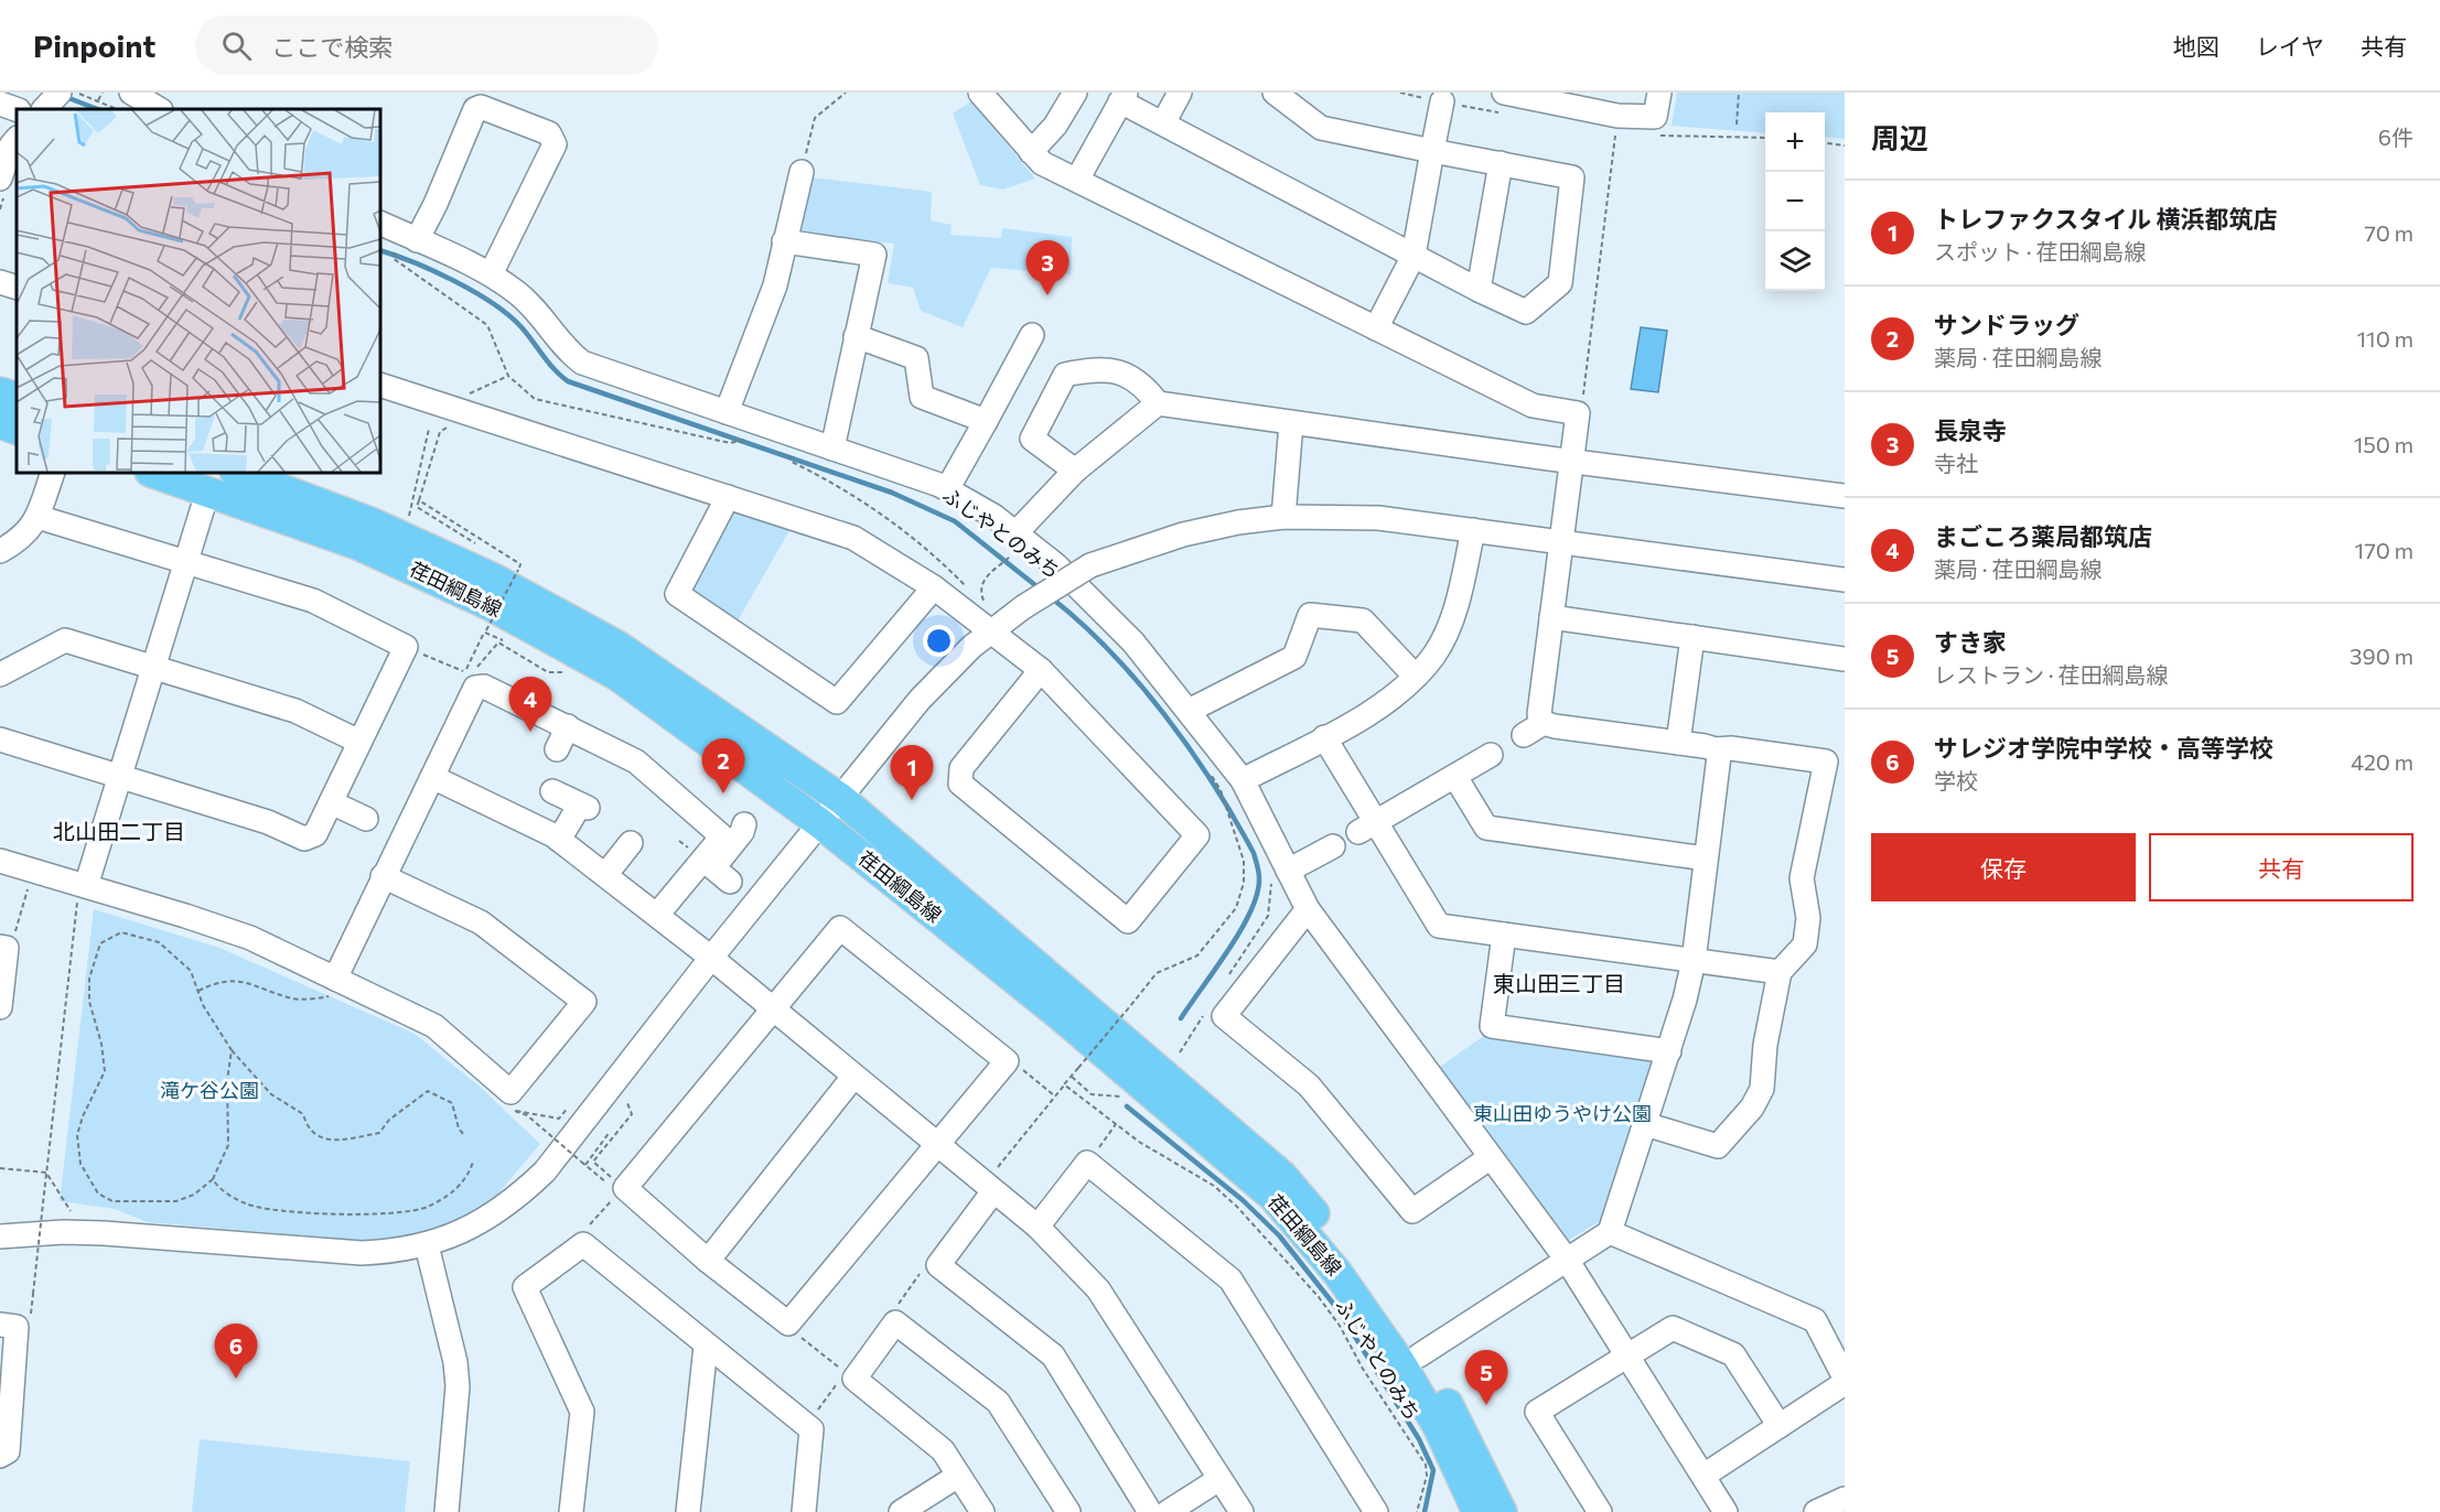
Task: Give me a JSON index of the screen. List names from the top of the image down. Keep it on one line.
{"streets":{"main road":["荏田綱島線"],"path":["ふじやとのみち"]},"districts":["北山田二丁目","東山田三丁目"],"parks":["滝ケ谷公園","東山田ゆうやけ公園"],"page":{"header":"Pinpoint","search":"ここで検索","nav":["地図","レイヤ","共有"],"heading":["周辺","6件"],"map_buttons":["+","−"],"list":[{"mark":"1","name":"トレファクスタイル 横浜都筑店","note":"スポット · 荏田綱島線","value":"70 m"},{"mark":"2","name":"サンドラッグ","note":"薬局 · 荏田綱島線","value":"110 m"},{"mark":"3","name":"長泉寺","note":"寺社","value":"150 m"},{"mark":"4","name":"まごころ薬局都筑店","note":"薬局 · 荏田綱島線","value":"170 m"},{"mark":"5","name":"すき家","note":"レストラン · 荏田綱島線","value":"390 m"},{"mark":"6","name":"サレジオ学院中学校・高等学校","note":"学校","value":"420 m"}],"pins":["3","4","2","1","6","5"],"buttons":["保存","共有"]}}
